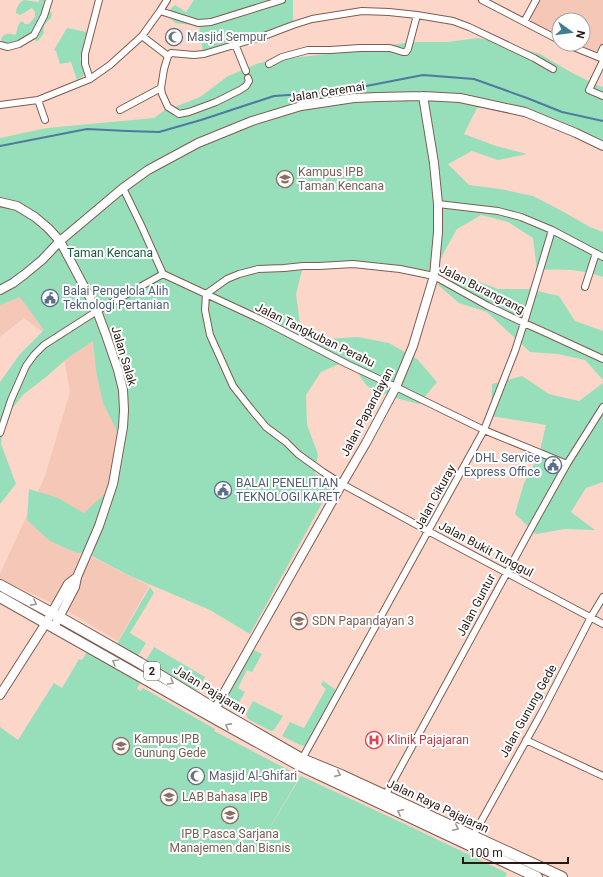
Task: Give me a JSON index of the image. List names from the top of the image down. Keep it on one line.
{"streets":{"highway":["2","Jalan Pajajaran","Jalan Raya Pajajaran"],"street":["Jalan Ceremai","Jalan Burangrang","Jalan Tangkuban Perahu","Jalan Salak","Jalan Papandayan","Jalan Cikuray","Jalan Bukit Tunggul","Jalan Guntur","Jalan Gunung Gede"]},"crossings":[["Jalan Ceremai","Jalan Salak"],["Jalan Ceremai","Jalan Papandayan"],["Jalan Burangrang","Jalan Tangkuban Perahu"],["Jalan Burangrang","Jalan Papandayan"],["Jalan Burangrang","Jalan Cikuray"],["Jalan Burangrang","Jalan Bukit Tunggul"],["Jalan Tangkuban Perahu","Jalan Papandayan"],["Jalan Tangkuban Perahu","Jalan Cikuray"],["Jalan Tangkuban Perahu","Jalan Bukit Tunggul"],["Jalan Tangkuban Perahu","Jalan Guntur"],["Jalan Salak","Jalan Pajajaran"],["Jalan Papandayan","Jalan Bukit Tunggul"],["Jalan Papandayan","Jalan Pajajaran"],["Jalan Cikuray","Jalan Bukit Tunggul"],["Jalan Cikuray","Jalan Pajajaran"],["Jalan Cikuray","Jalan Raya Pajajaran"],["Jalan Bukit Tunggul","Jalan Guntur"],["Jalan Bukit Tunggul","Jalan Gunung Gede"],["Jalan Guntur","Jalan Raya Pajajaran"],["Jalan Pajajaran","Jalan Raya Pajajaran"],["Jalan Gunung Gede","Jalan Raya Pajajaran"]],"parks":["Taman Kencana"],"places":{"mosque":["Masjid Sempur","Masjid Al-Ghifari"],"school or university":["Kampus IPB Taman Kencana","SDN Papandayan 3","Kampus IPB Gunung Gede","LAB Bahasa IPB","IPB Pasca Sarjana Manajemen dan Bisnis"],"public building":["Balai Pengelola Alih Teknologi Pertanian","DHL Service Express Office","BALAI PENELITIAN TEKNOLOGI KARET"],"hospital":["Klinik Pajajaran"]},"scale_bar":"100 m","north":"right"}
